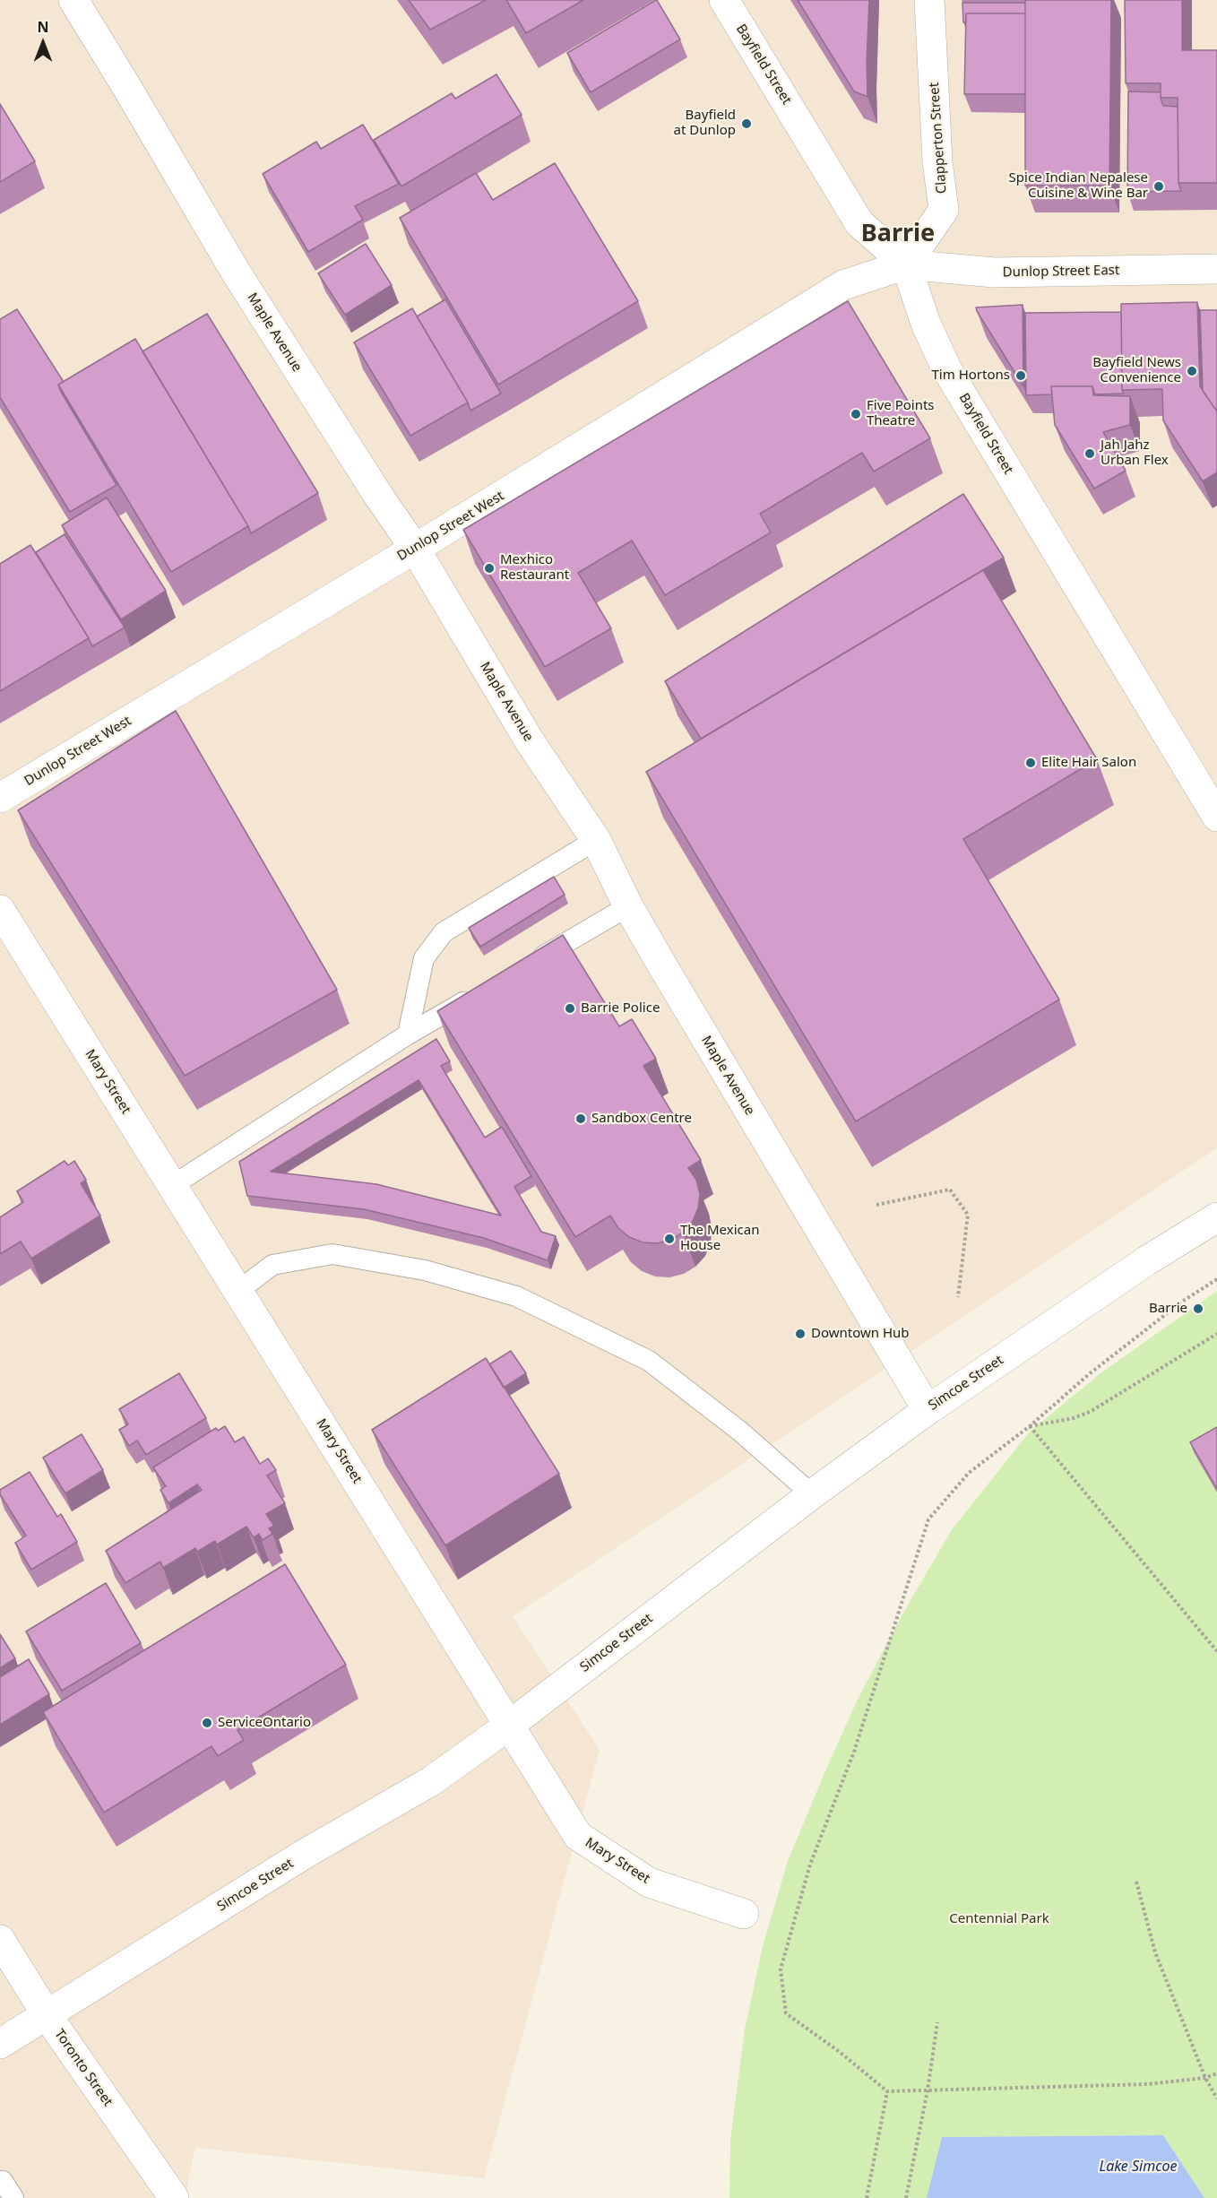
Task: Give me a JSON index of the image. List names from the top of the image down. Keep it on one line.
{"streets":{"main road":["Bayfield Street","Clapperton Street","Dunlop Street East","Maple Avenue","Dunlop Street West","Mary Street","Simcoe Street","Toronto Street"]},"crossings":[["Bayfield Street","Clapperton Street"],["Bayfield Street","Dunlop Street East"],["Bayfield Street","Dunlop Street West"],["Clapperton Street","Dunlop Street East"],["Clapperton Street","Dunlop Street West"],["Dunlop Street East","Dunlop Street West"],["Maple Avenue","Dunlop Street West"],["Maple Avenue","Simcoe Street"],["Mary Street","Simcoe Street"],["Simcoe Street","Toronto Street"]],"districts":["Barrie"],"water":["Lake Simcoe"],"parks":["Centennial Park"],"places":["Bayfield at Dunlop","Spice Indian Nepalese Cuisine & Wine Bar","Bayfield News Convenience","Tim Hortons","Five Points Theatre","Jah Jahz Urban Flex","Mexhico Restaurant","Elite Hair Salon","Barrie Police","Sandbox Centre","The Mexican House","Barrie","Downtown Hub","ServiceOntario"],"north":"top"}
